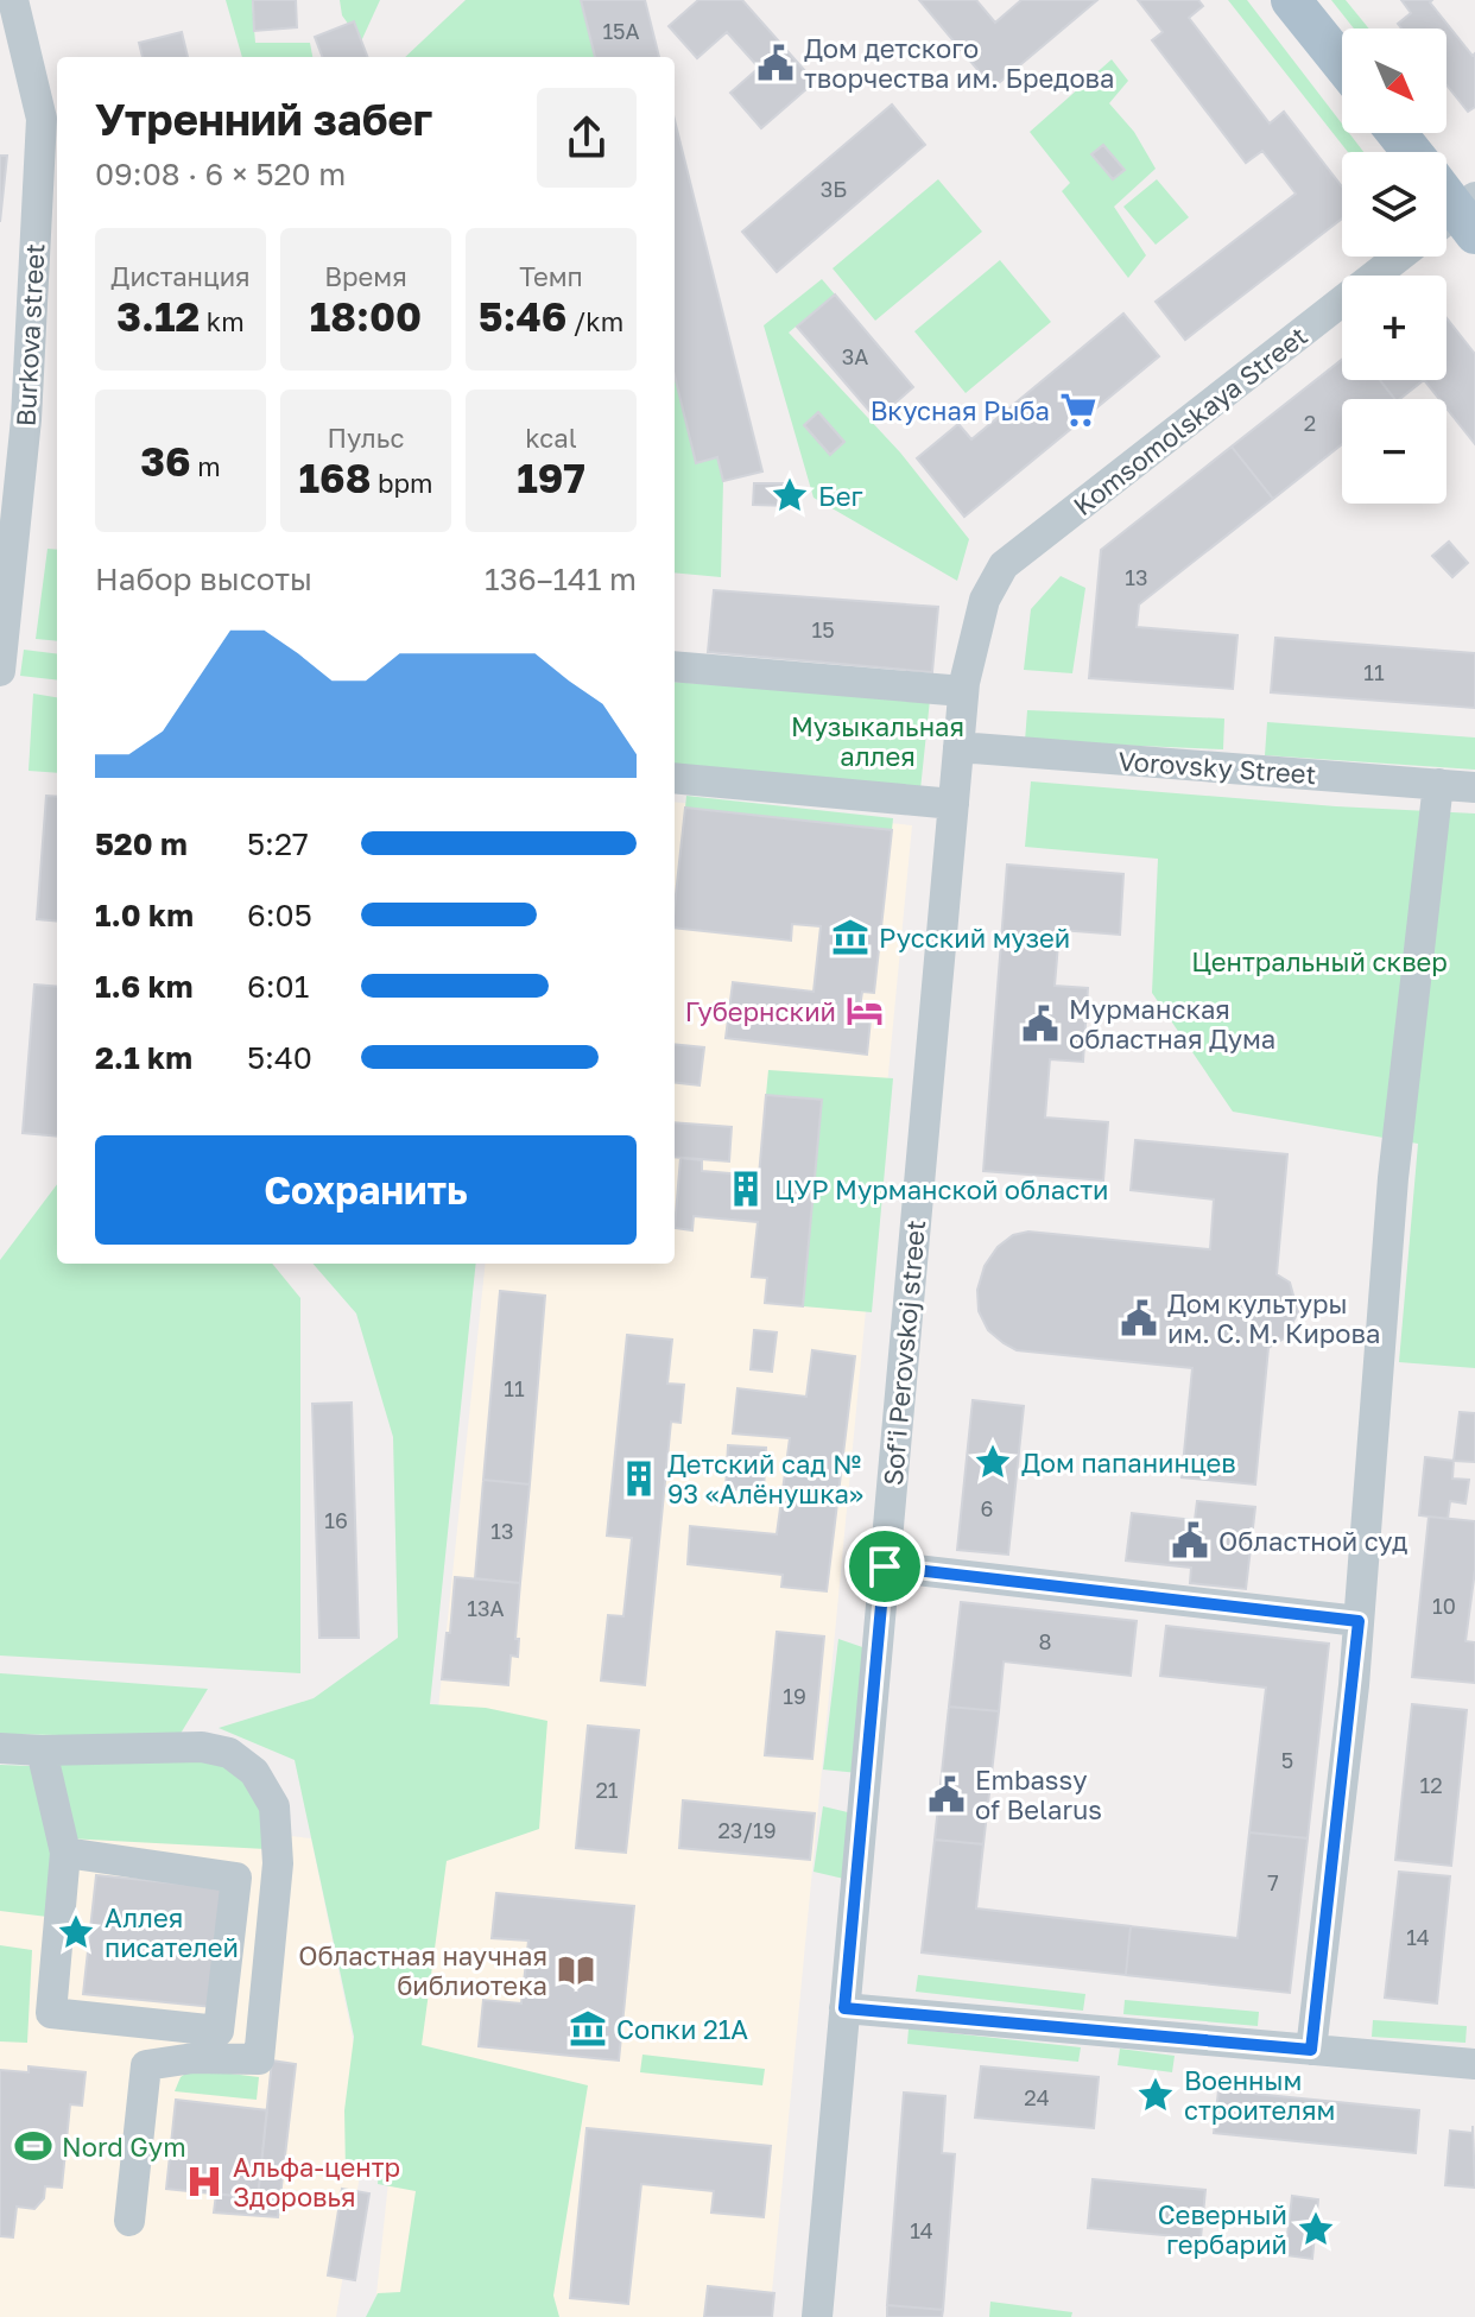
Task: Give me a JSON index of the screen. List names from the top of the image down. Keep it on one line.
{"streets":{"street":["Burkova street","Komsomolskaya Street","Vorovsky Street","Sof'i Perovskoj street"]},"crossings":[["Komsomolskaya Street","Sof'i Perovskoj street"],["Vorovsky Street","Sof'i Perovskoj street"]],"parks":["Музыкальная аллея","Центральный сквер"],"places":{"public building":["Дом детского творчества им. Бредова","Мурманская областная Дума","Дом культуры им. С. М. Кирова","Областной суд","Embassy of Belarus"],"supermarket":["Вкусная Рыба"],"place":["Бег","Дом папанинцев","Аллея писателей","Военным строителям","Северный гербарий"],"museum":["Русский музей","Сопки 21А"],"hotel":["Губернский"],"building":["ЦУР Мурманской области","Детский сад № 93 «Алёнушка»"],"library":["Областная научная библиотека"],"sports":["Nord Gym"],"hospital":["Альфа-центр Здоровья"]},"house_numbers":["15А","3Б","3А","2","13","15","11","11","6","16","13","10","13А","8","19","5","12","21","23/19","7","14","24","14"],"north":"bottom right","page":{"map_buttons":["+","−"],"heading":["Утренний забег","09:08 · 6 × 520 m"],"stats":[["Дистанция","3.12 km"],["Время","18:00"],["Темп","5:46 /km"],["36 m"],["Пульс","168 bpm"],["kcal","197"]],"chart":["Набор высоты","136–141 m"],"list":[{"name":"520 m","note":"5:27"},{"name":"1.0 km","note":"6:05"},{"name":"1.6 km","note":"6:01"},{"name":"2.1 km","note":"5:40"}],"buttons":"Сохранить"}}
